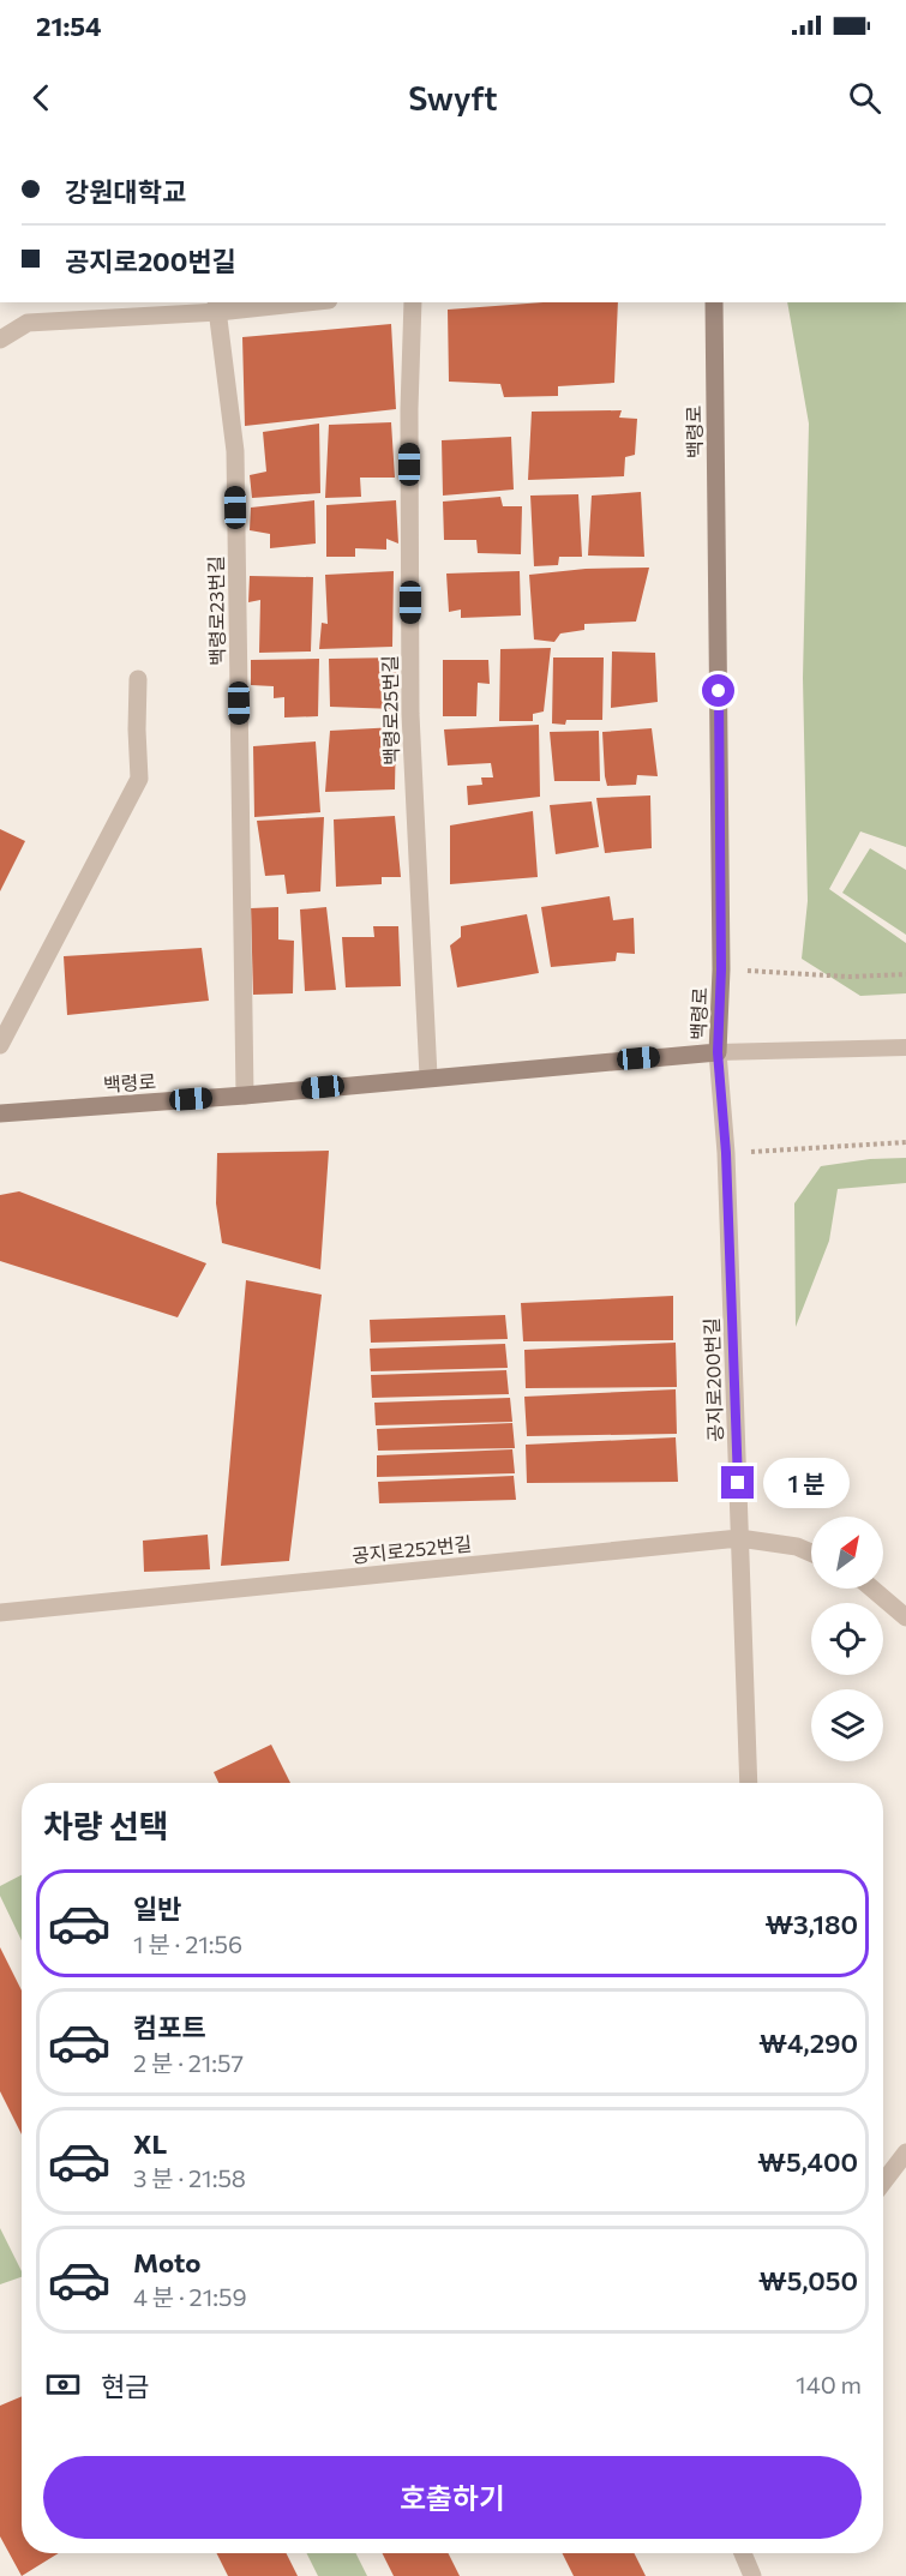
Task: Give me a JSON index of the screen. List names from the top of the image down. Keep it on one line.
{"streets":{"street":["백령로","백령로23번길","백령로25번길","공지로200번길","공지로252번길"]},"crossings":[["백령로","백령로23번길"],["백령로","백령로25번길"],["백령로","공지로200번길"],["공지로200번길","공지로252번길"]],"north":"top right","page":{"status":"21:54","header":"Swyft","banner":["강원대학교","공지로200번길"],"bubble":"1 분","heading":"차량 선택","list":[{"name":"일반","note":"1 분 · 21:56","value":"₩3,180"},{"name":"컴포트","note":"2 분 · 21:57","value":"₩4,290"},{"name":"XL","note":"3 분 · 21:58","value":"₩5,400"},{"name":"Moto","note":"4 분 · 21:59","value":"₩5,050"}],"pay":["현금","140 m"],"buttons":"호출하기"}}
